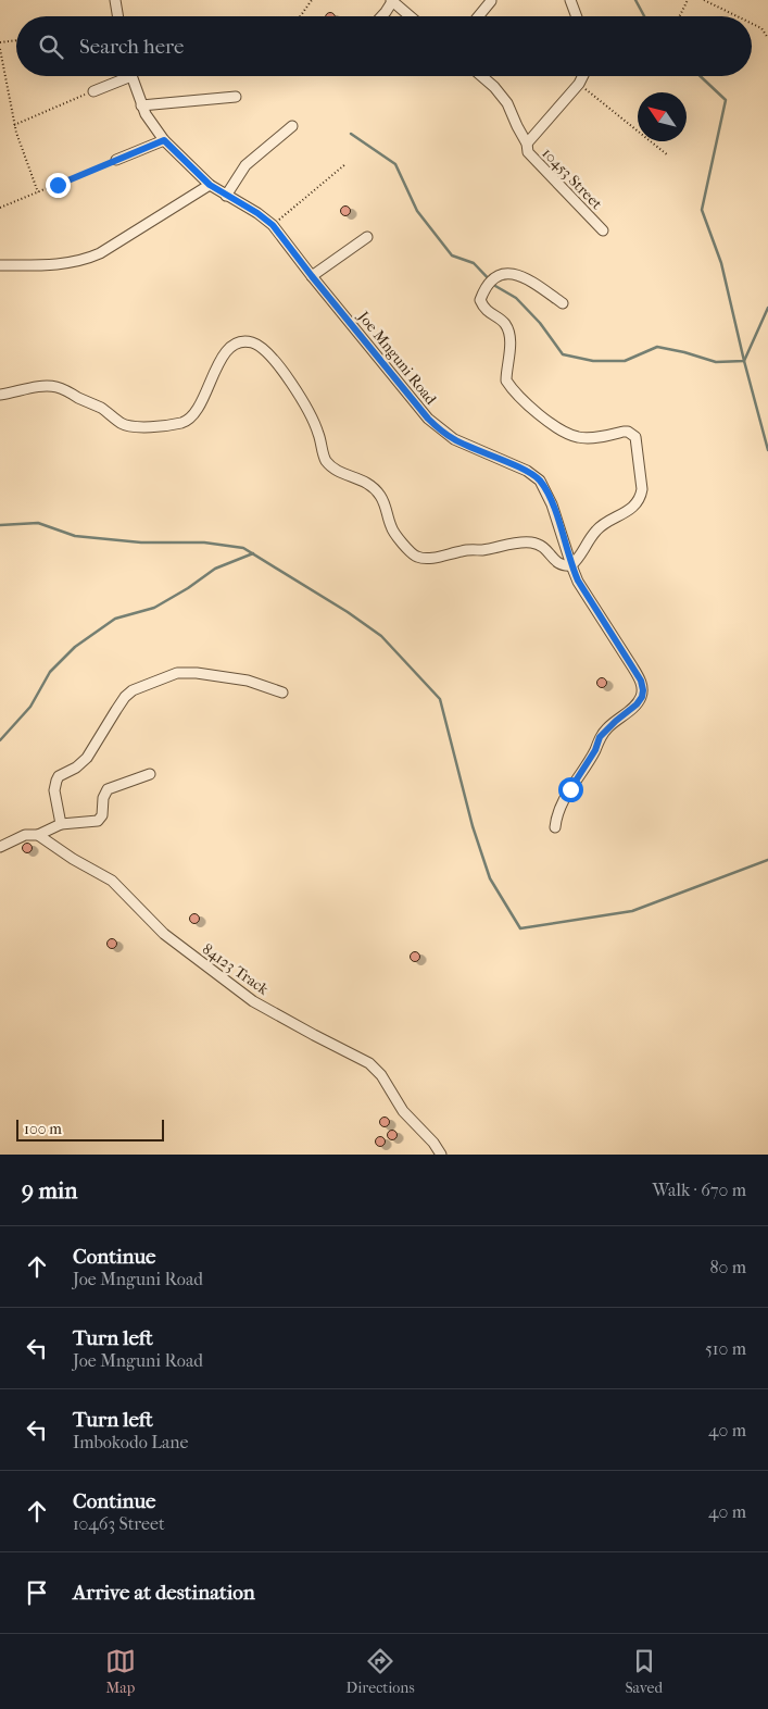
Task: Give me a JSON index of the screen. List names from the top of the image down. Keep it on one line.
{"streets":{"street":["10453 Street","Joe Mnguni Road","84123 Track"]},"scale_bar":"100 m","north":"top left","page":{"search":"Search here","scale":"100 m","heading":["9 min","Walk · 670 m"],"list":[["Continue","Joe Mnguni Road","80 m"],["Turn left","Joe Mnguni Road","510 m"],["Turn left","Imbokodo Lane","40 m"],["Continue","10463 Street","40 m"],"Arrive at destination"],"nav":["Map","Directions","Saved"]}}
